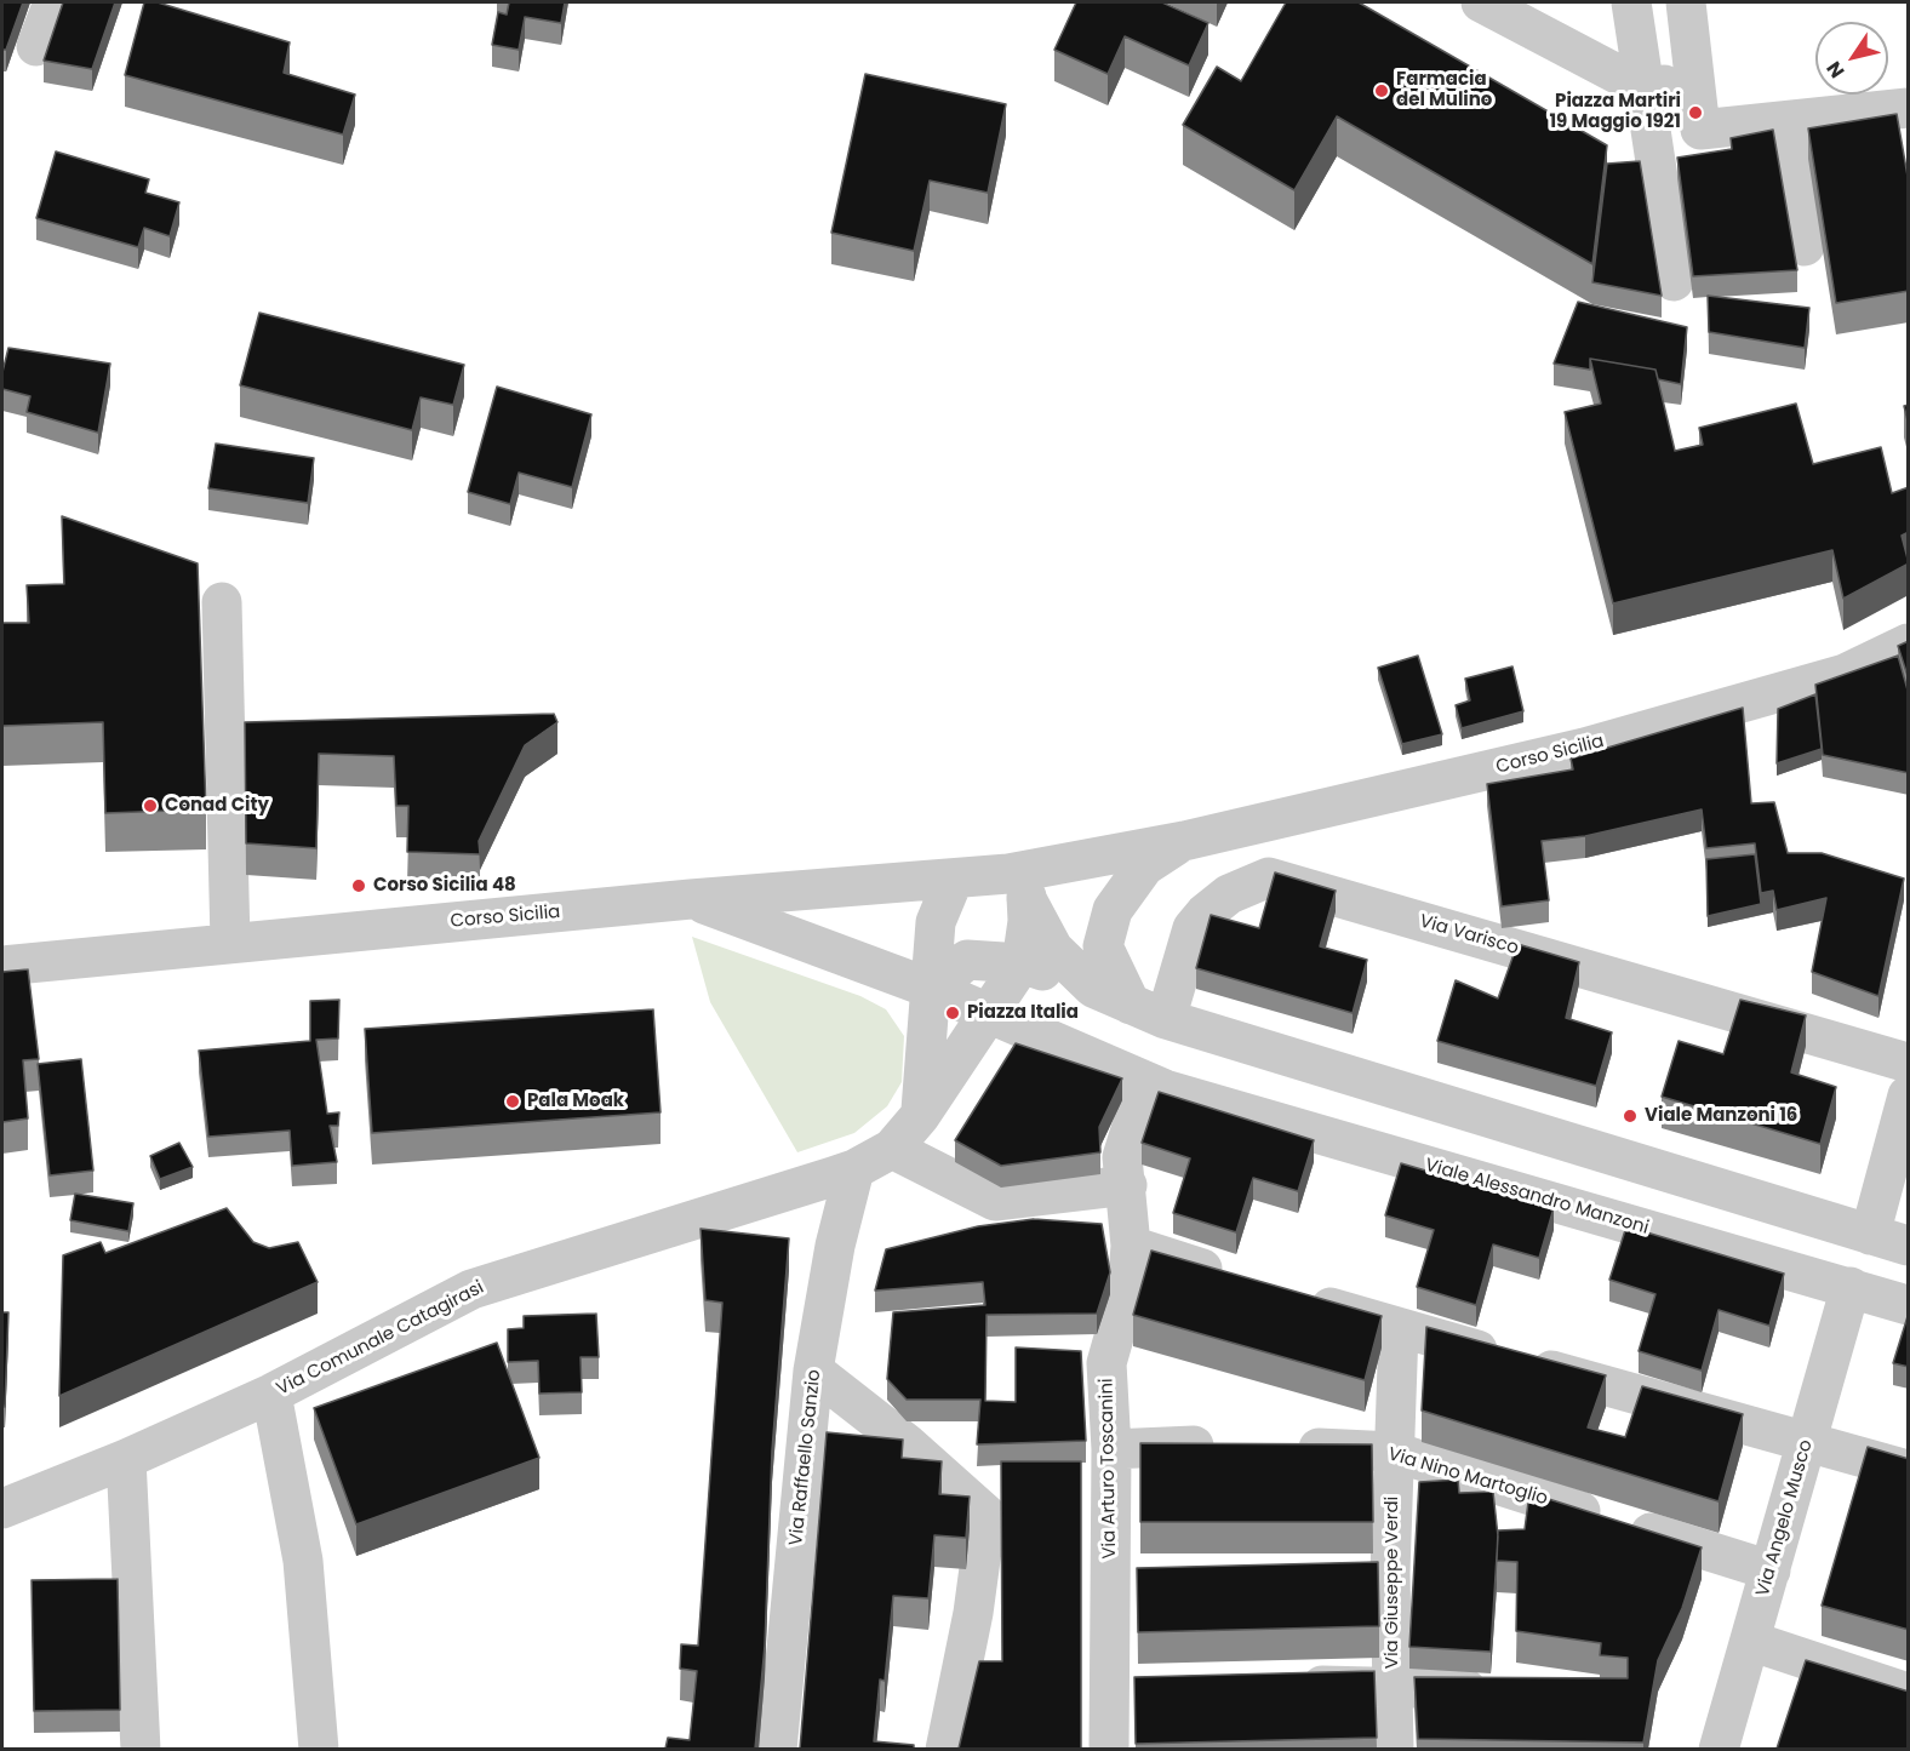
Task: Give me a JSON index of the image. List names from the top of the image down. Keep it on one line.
{"streets":{"street":["Corso Sicilia","Via Varisco","Viale Alessandro Manzoni","Via Comunale Catagirasi","Via Raffaello Sanzio","Via Arturo Toscanini","Via Nino Martoglio","Via Angelo Musco","Via Giuseppe Verdi"]},"crossings":[["Corso Sicilia","Viale Alessandro Manzoni"],["Viale Alessandro Manzoni","Via Comunale Catagirasi"],["Viale Alessandro Manzoni","Via Arturo Toscanini"],["Viale Alessandro Manzoni","Via Angelo Musco"],["Via Comunale Catagirasi","Via Raffaello Sanzio"],["Via Nino Martoglio","Via Angelo Musco"],["Via Nino Martoglio","Via Giuseppe Verdi"]],"places":["Farmacia del Mulino","Piazza Martiri 19 Maggio 1921","Conad City","Corso Sicilia 48","Piazza Italia","Pala Moak","Viale Manzoni 16"],"north":"bottom left"}
